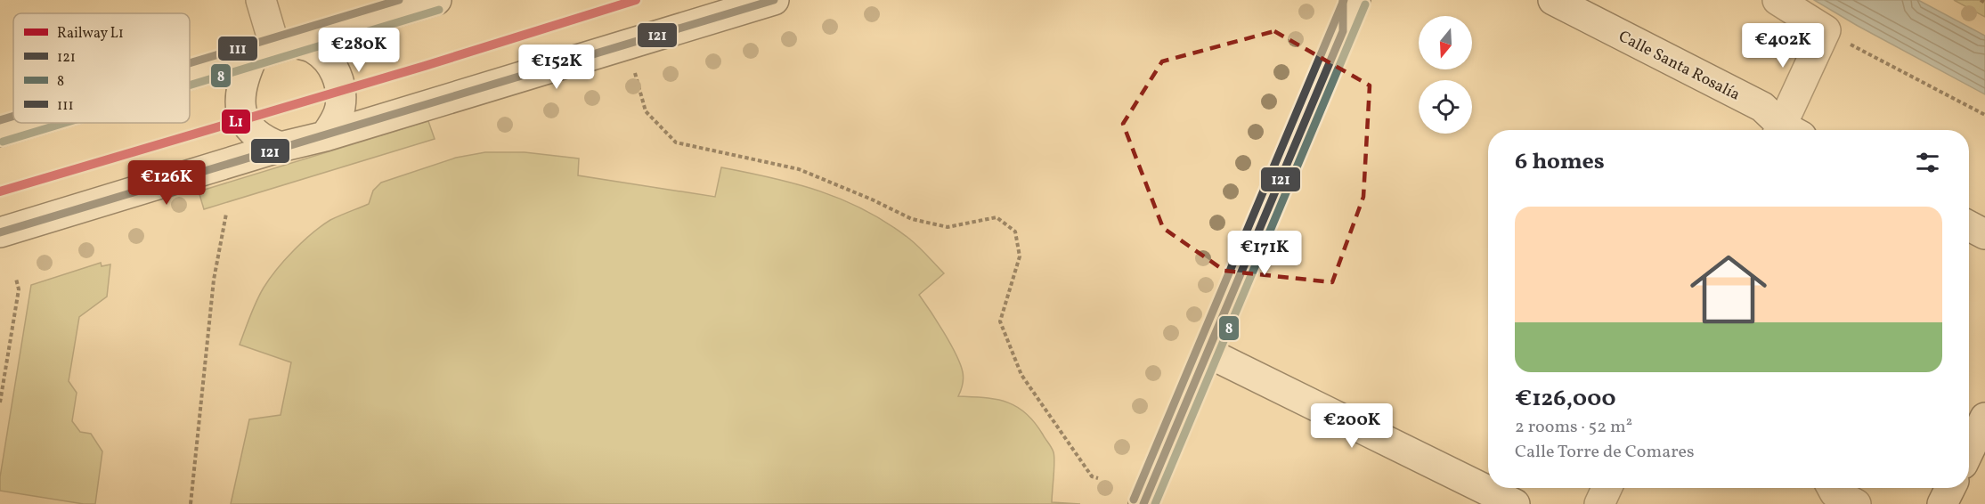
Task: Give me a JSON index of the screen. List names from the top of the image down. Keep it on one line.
{"streets":{"main road":["Calle Santa Rosalía"]},"lines":["rail line L1","transit line 121","transit line 111","transit line 8"],"legend":["Railway L1","121","8","111"],"north":"bottom","page":{"price":["€402K","€280K","€152K","€126K","€171K","€200K"],"heading":"6 homes","list":[{"name":"€126,000","note":"2 rooms · 52 m² · Calle Torre de Comares"}]}}
